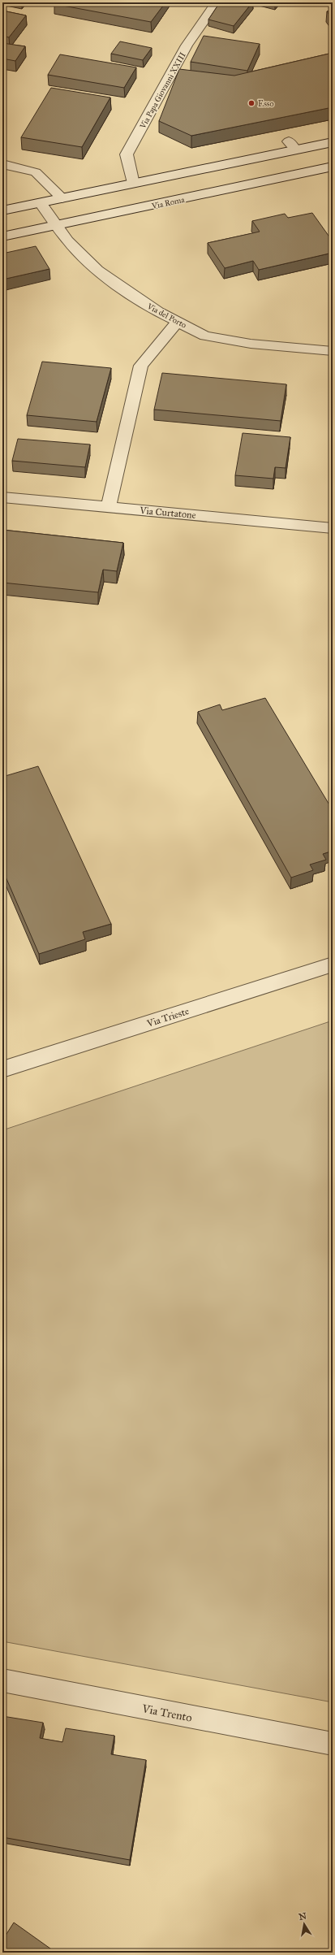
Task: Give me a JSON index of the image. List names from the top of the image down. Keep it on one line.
{"streets":{"street":["Via Papa Giovanni XXIII","Via Roma","Via del Porto","Via Curtatone","Via Trieste","Via Trento"]},"crossings":[["Via Roma","Via del Porto"]],"places":["Esso"],"north":"top"}
